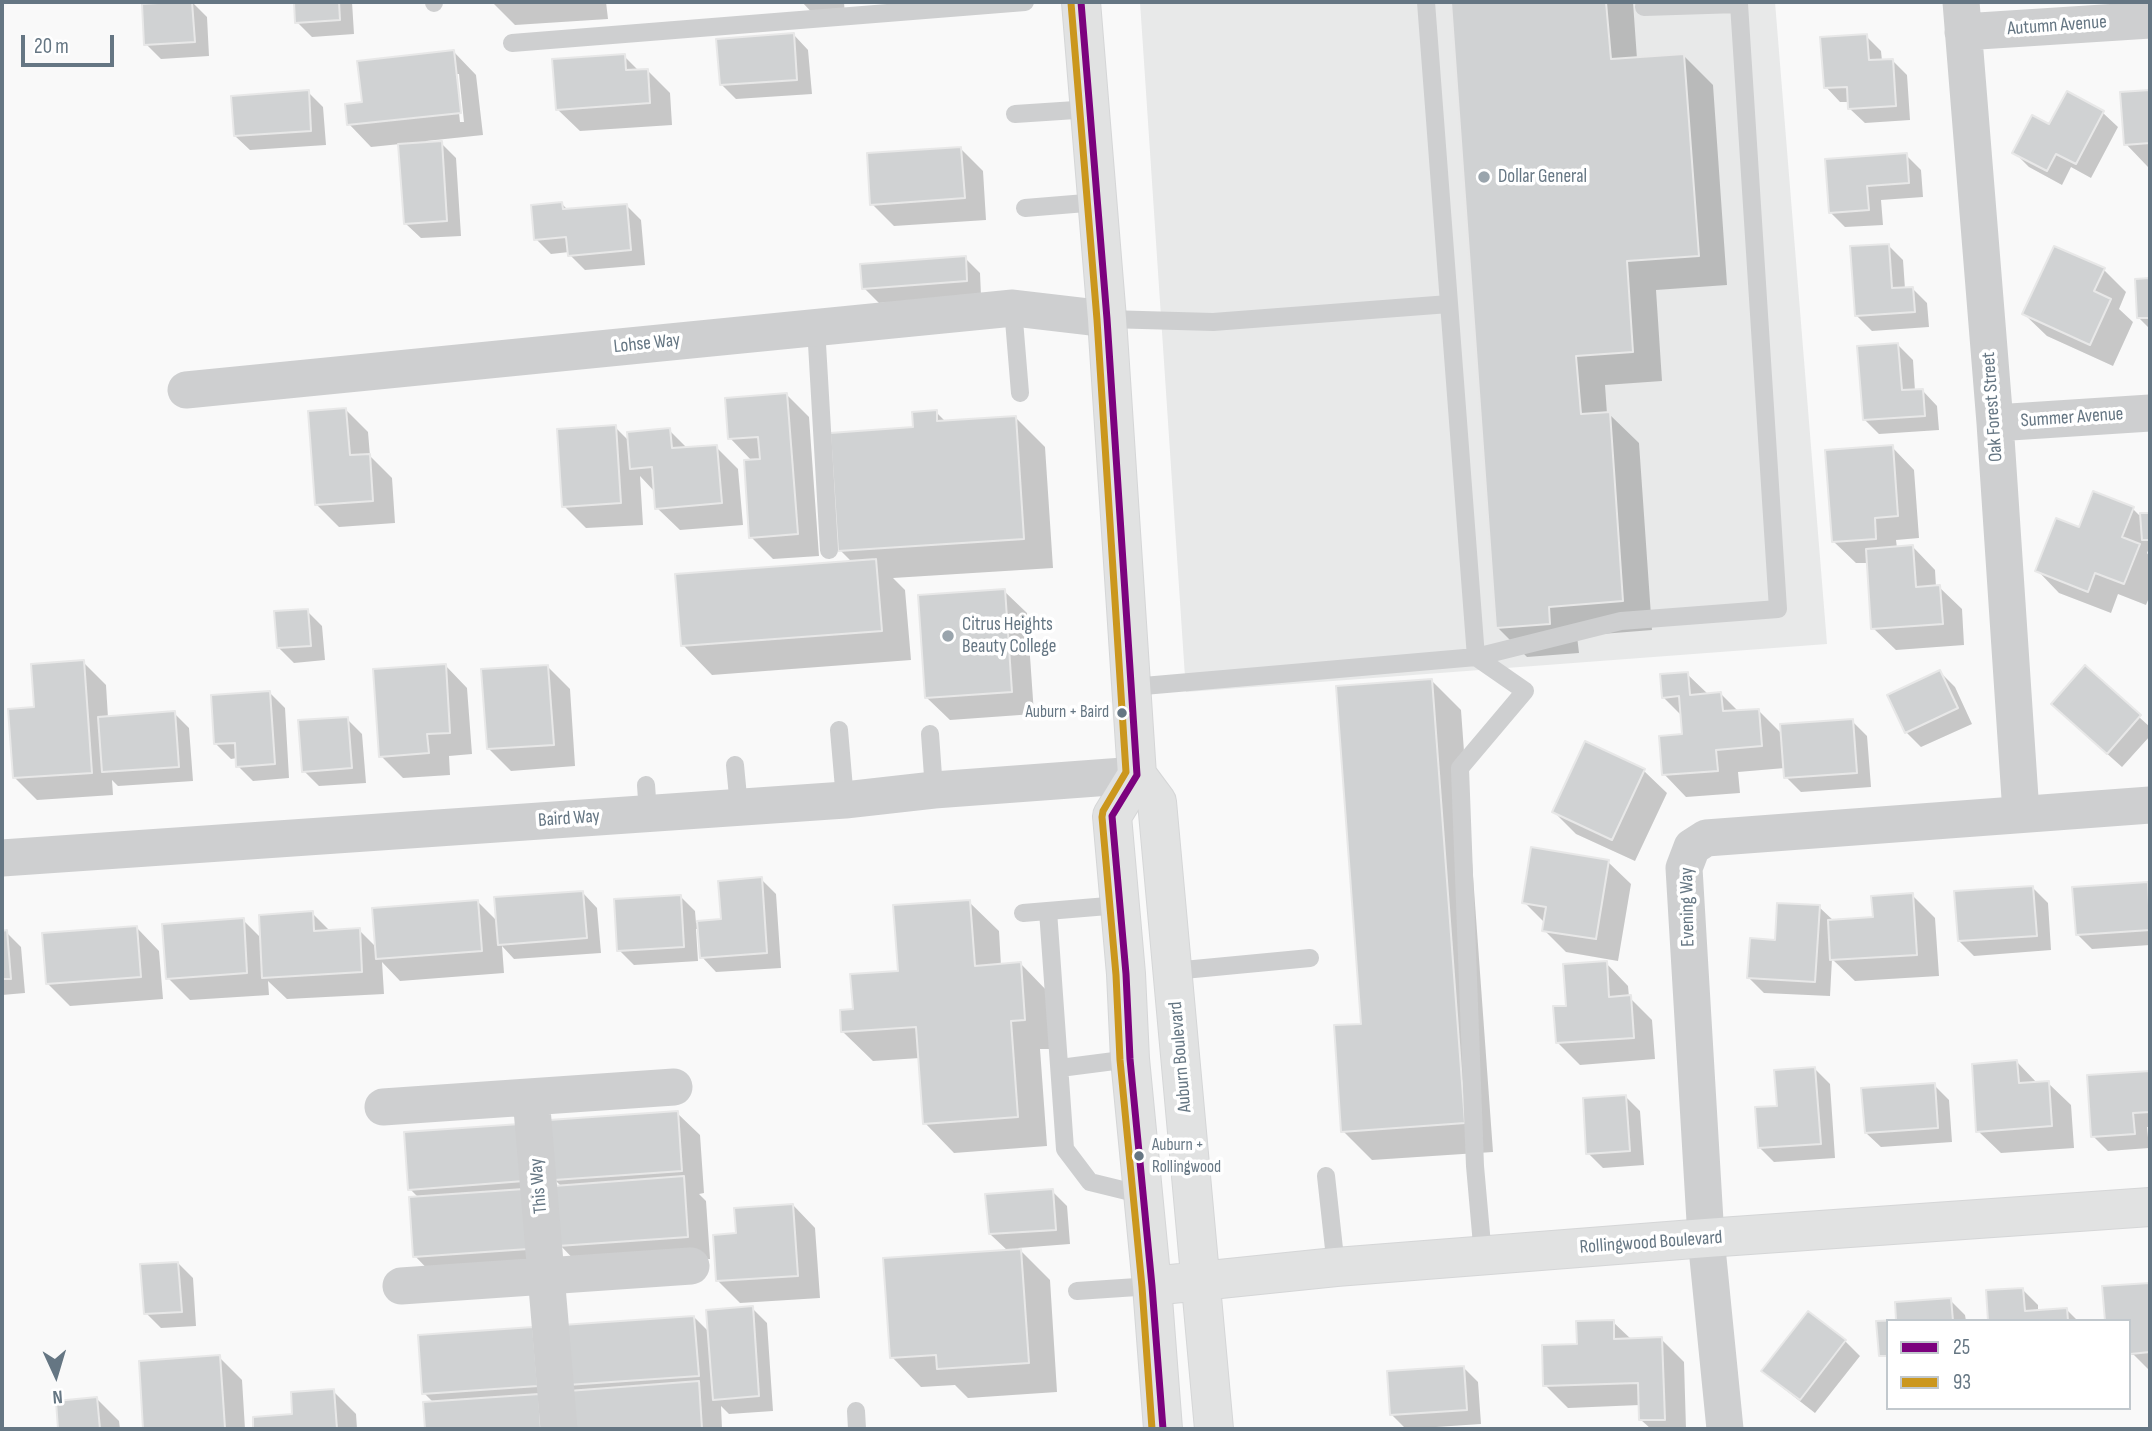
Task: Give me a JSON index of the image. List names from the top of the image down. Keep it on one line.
{"streets":{"main road":["Auburn Boulevard","Rollingwood Boulevard"],"street":["Autumn Avenue","Lohse Way","Oak Forest Street","Summer Avenue","Baird Way","Evening Way","This Way"]},"crossings":[["Autumn Avenue","Oak Forest Street"],["Oak Forest Street","Summer Avenue"],["Oak Forest Street","Evening Way"],["Baird Way","Auburn Boulevard"],["Evening Way","Rollingwood Boulevard"],["Auburn Boulevard","Rollingwood Boulevard"]],"places":["Dollar General","Citrus Heights Beauty College","Auburn + Baird","Auburn + Rollingwood"],"lines":["transit line 25","transit line 93"],"legend":["25","93"],"scale_bar":"20 m","north":"bottom"}
